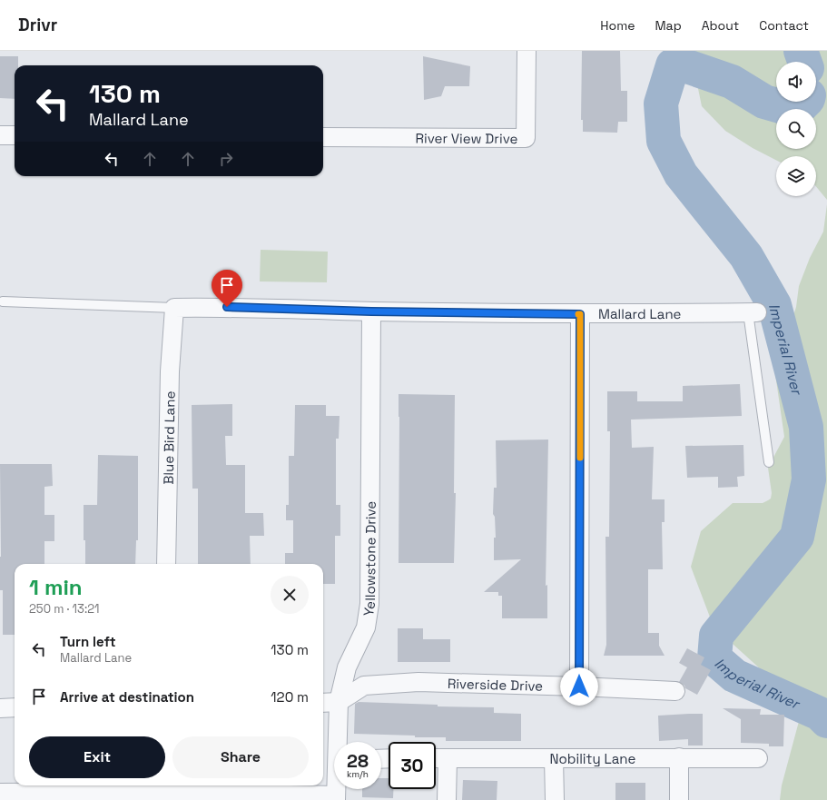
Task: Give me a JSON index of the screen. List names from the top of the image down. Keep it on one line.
{"streets":{"street":["River View Drive","Mallard Lane","Blue Bird Lane","Yellowstone Drive","Riverside Drive","Nobility Lane"]},"crossings":[["Mallard Lane","Blue Bird Lane"],["Mallard Lane","Yellowstone Drive"],["Yellowstone Drive","Riverside Drive"]],"water":["Imperial River"],"page":{"header":"Drivr","nav":["Home","Map","About","Contact"],"turn":["130 m","Mallard Lane"],"heading":["1 min","250 m · 13:21"],"list":[{"name":"Turn left","note":"Mallard Lane","value":"130 m"},{"name":"Arrive at destination","value":"120 m"}],"buttons":["Exit","Share"],"speed":"28 km/h","limit":"30"}}
